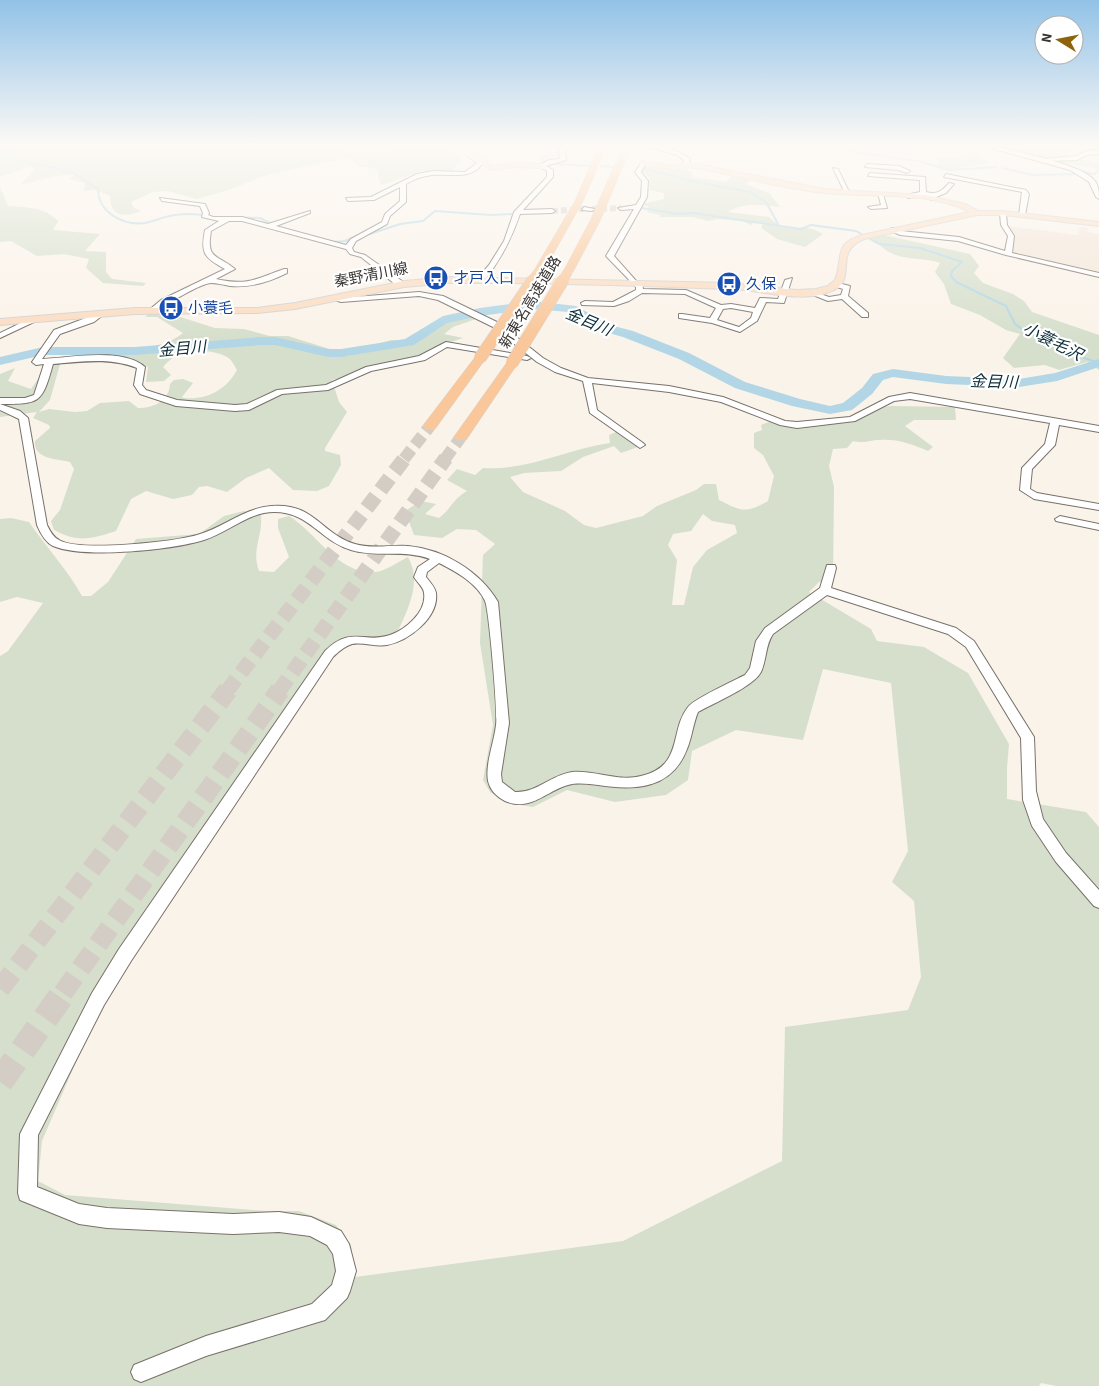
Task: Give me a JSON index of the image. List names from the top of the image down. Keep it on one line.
{"streets":{"highway":["新東名高速道路"],"main road":["秦野清川線"]},"water":["金目川","小蓑毛沢"],"places":{"bus stop":["才戸入口","久保","小蓑毛"]},"north":"left"}
